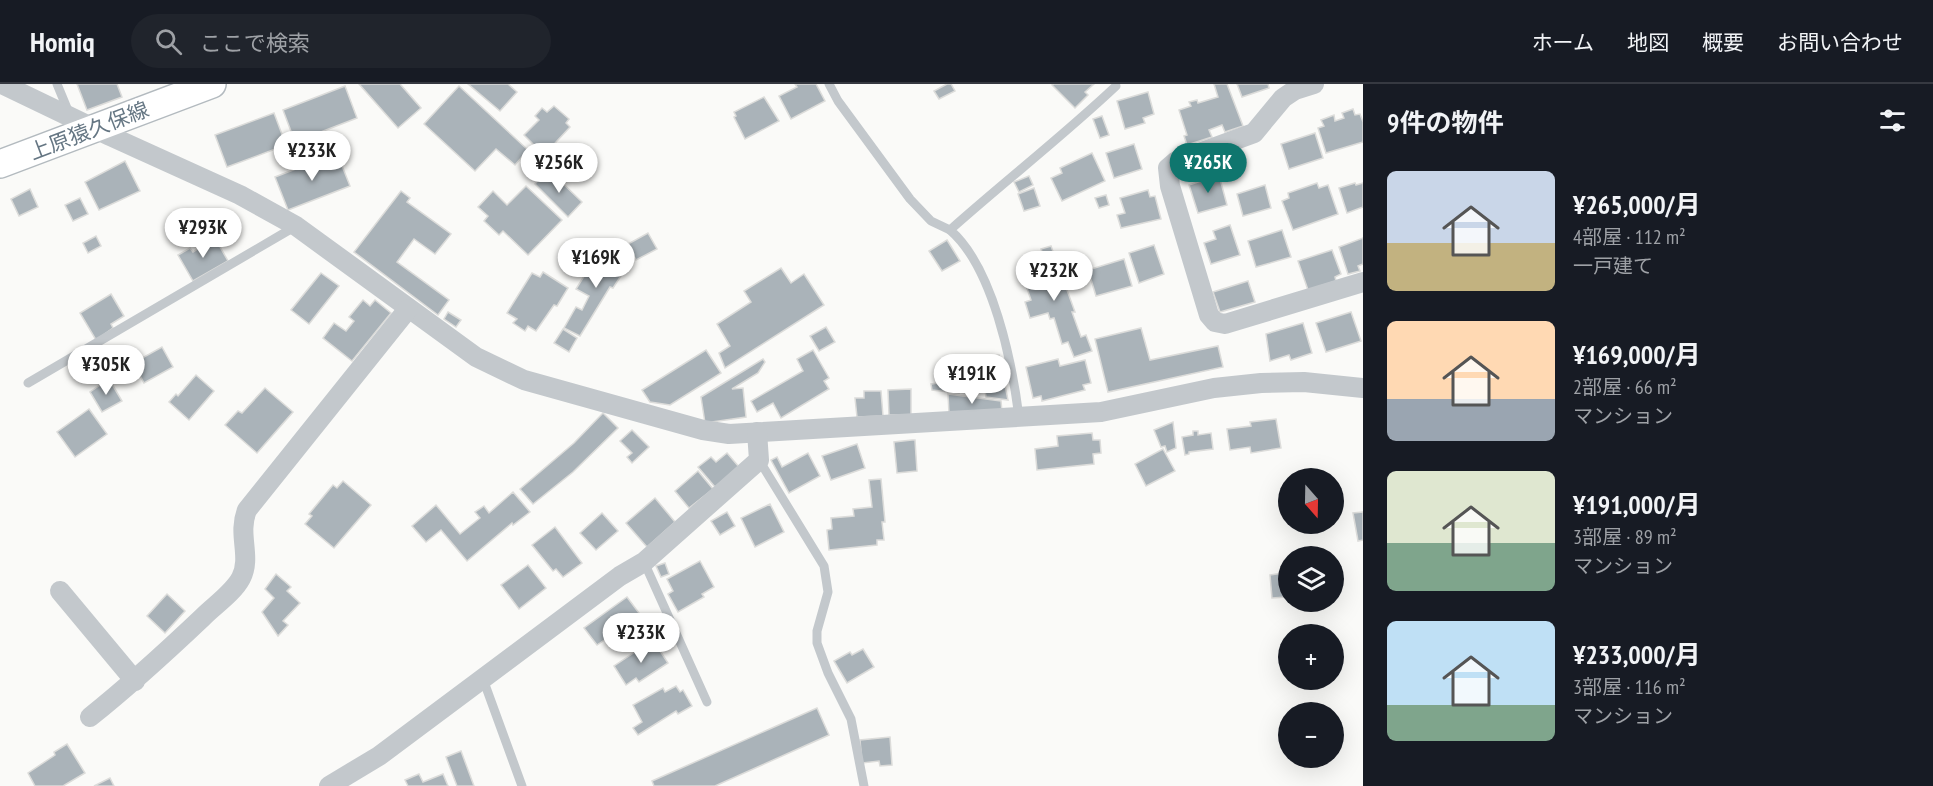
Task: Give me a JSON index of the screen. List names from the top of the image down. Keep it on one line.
{"streets":{"main road":["上原猿久保線"]},"north":"bottom","page":{"header":"Homiq","search":"ここで検索","nav":["ホーム","地図","概要","お問い合わせ"],"heading":"9件の物件","price":["¥233K","¥256K","¥265K","¥293K","¥169K","¥232K","¥305K","¥191K","¥233K"],"list":[{"name":"¥265,000/月","note":"4部屋 · 112 m² · 一戸建て"},{"name":"¥169,000/月","note":"2部屋 · 66 m² · マンション"},{"name":"¥191,000/月","note":"3部屋 · 89 m² · マンション"},{"name":"¥233,000/月","note":"3部屋 · 116 m² · マンション"}],"map_buttons":["+","−"]}}
